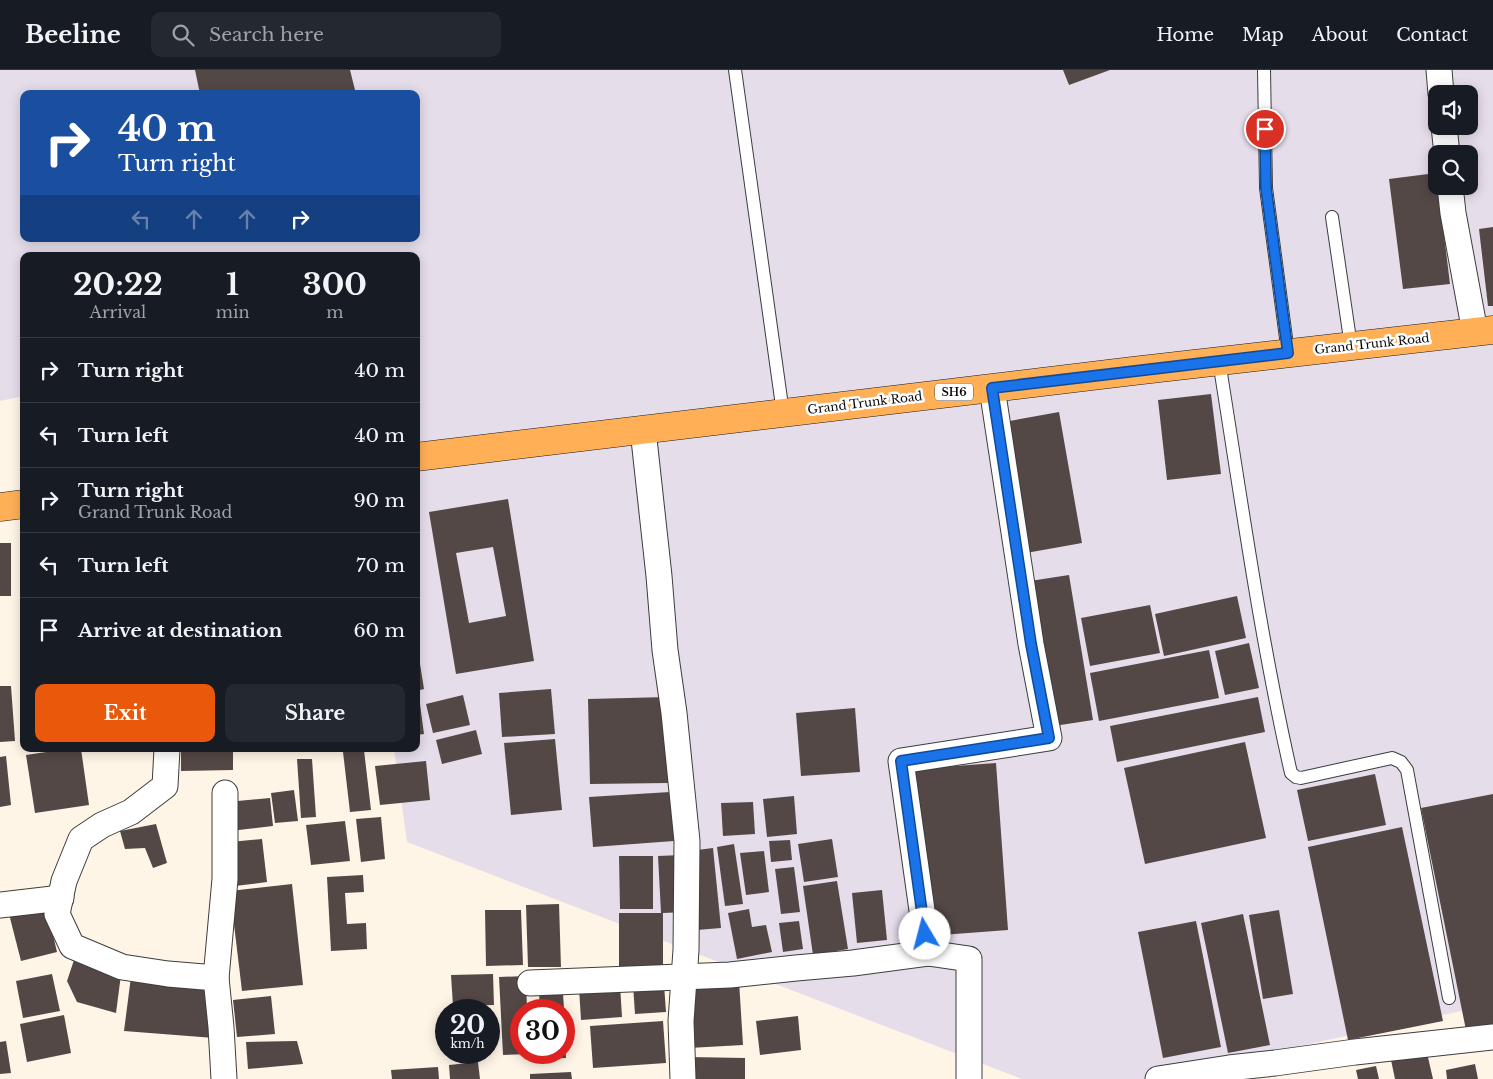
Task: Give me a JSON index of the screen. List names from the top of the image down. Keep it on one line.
{"streets":{"main road":["Grand Trunk Road","SH6"]},"page":{"header":"Beeline","search":"Search here","nav":["Home","Map","About","Contact"],"turn":["40 m","Turn right"],"eta":["20:22","Arrival","1","min","300","m"],"list":[{"name":"Turn right","value":"40 m"},{"name":"Turn left","value":"40 m"},{"name":"Turn right","note":"Grand Trunk Road","value":"90 m"},{"name":"Turn left","value":"70 m"},{"name":"Arrive at destination","value":"60 m"}],"buttons":["Exit","Share"],"speed":"20 km/h","limit":"30"}}
